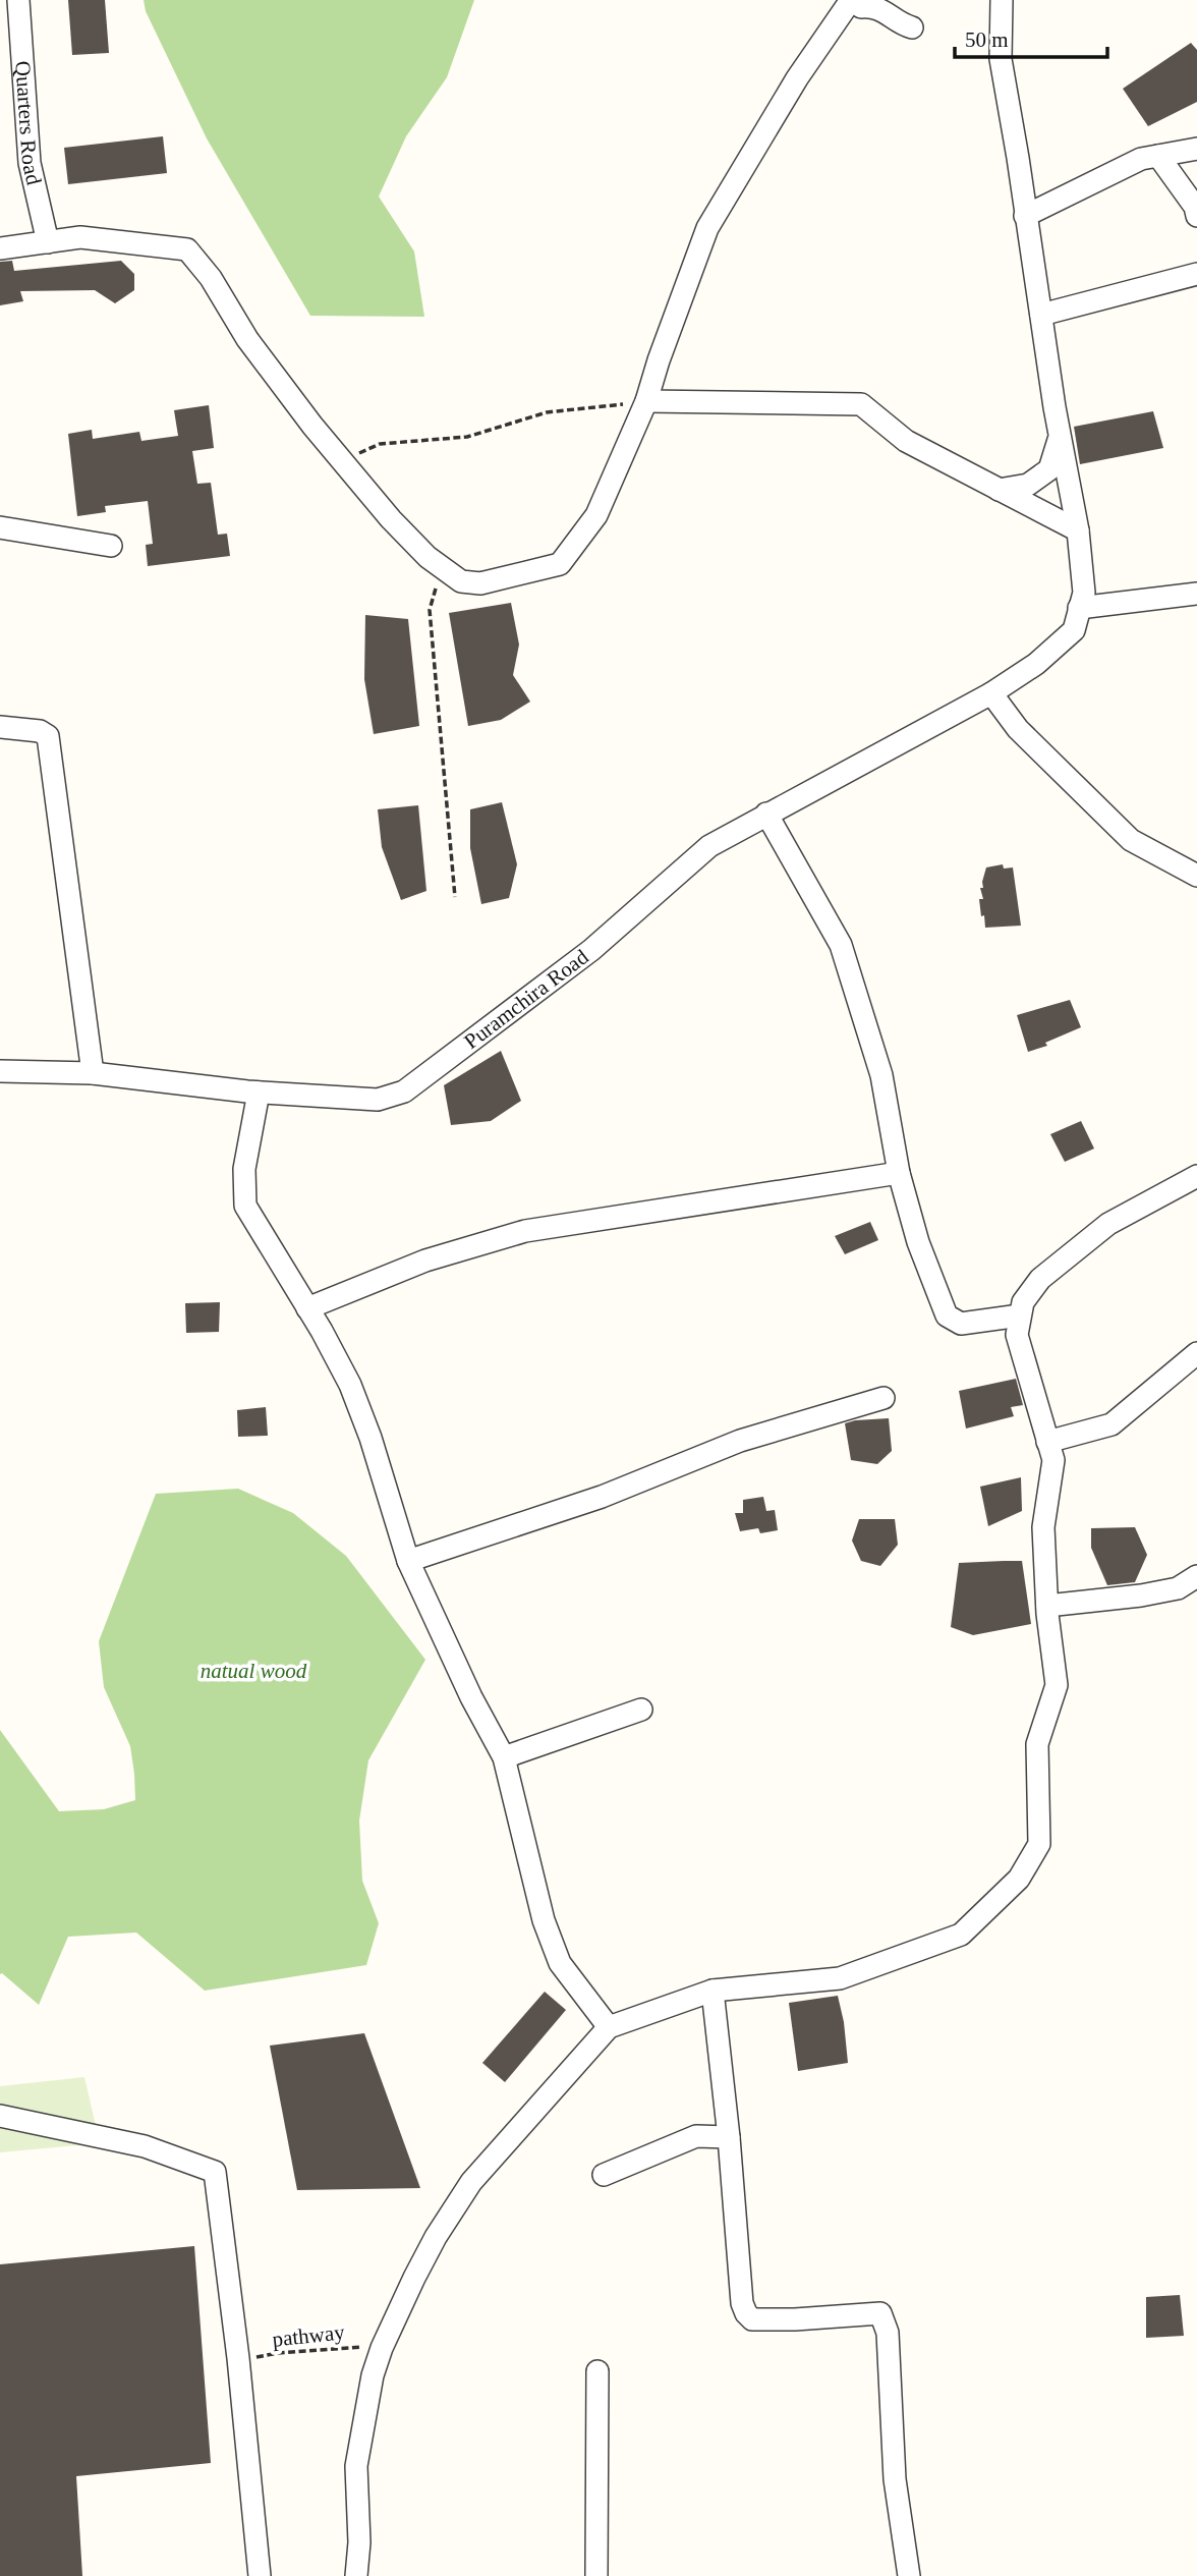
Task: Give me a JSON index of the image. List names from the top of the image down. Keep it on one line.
{"streets":{"street":["Quarters Road","Puramchira Road"],"path":["pathway"]},"parks":["natual wood"],"scale_bar":"50 m"}
